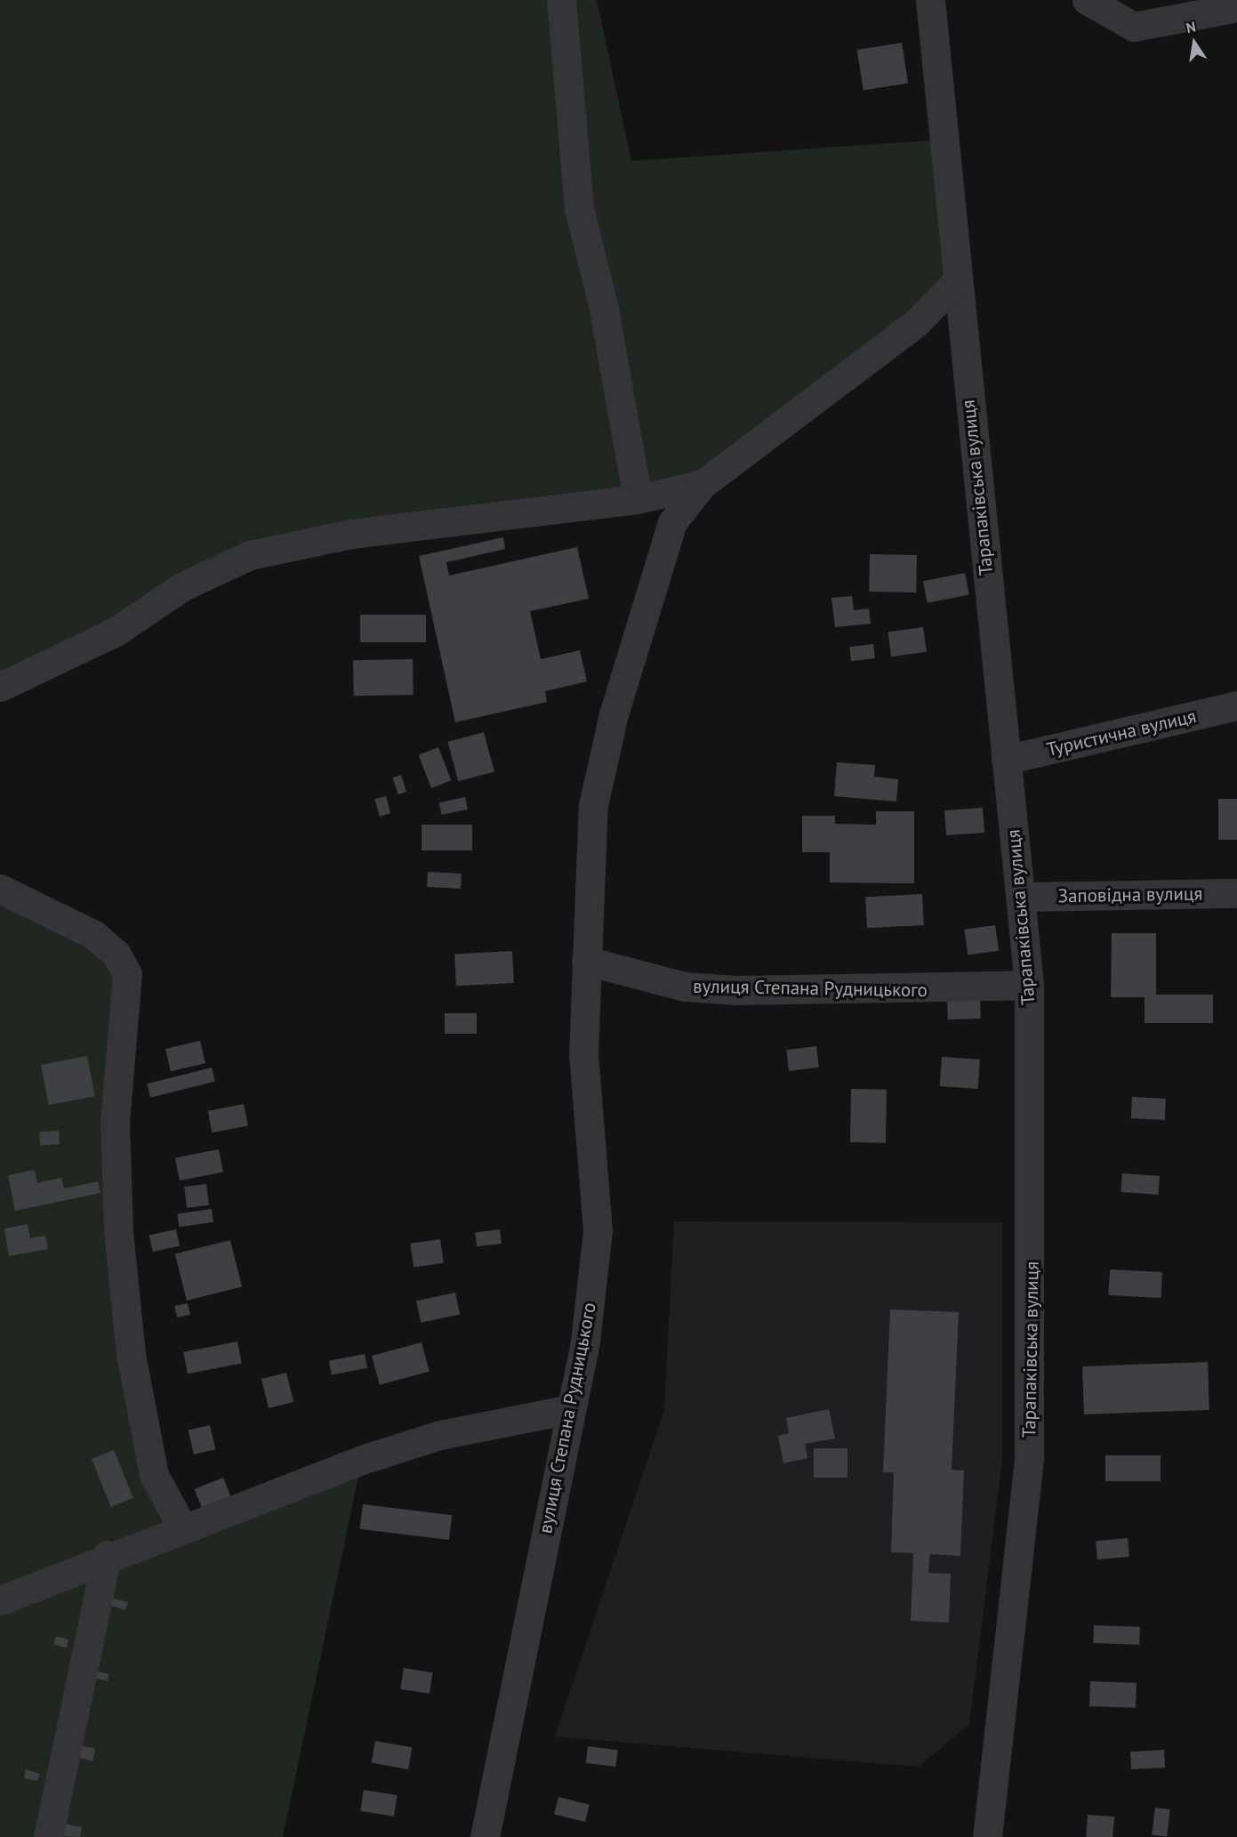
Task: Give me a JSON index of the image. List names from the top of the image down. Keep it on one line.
{"streets":{"street":["Тарапаківська вулиця","Туристична вулиця","Заповідна вулиця","вулиця Степана Рудницького"]},"crossings":[["Тарапаківська вулиця","Туристична вулиця"],["Тарапаківська вулиця","Заповідна вулиця"],["Тарапаківська вулиця","вулиця Степана Рудницького"]],"north":"top"}
